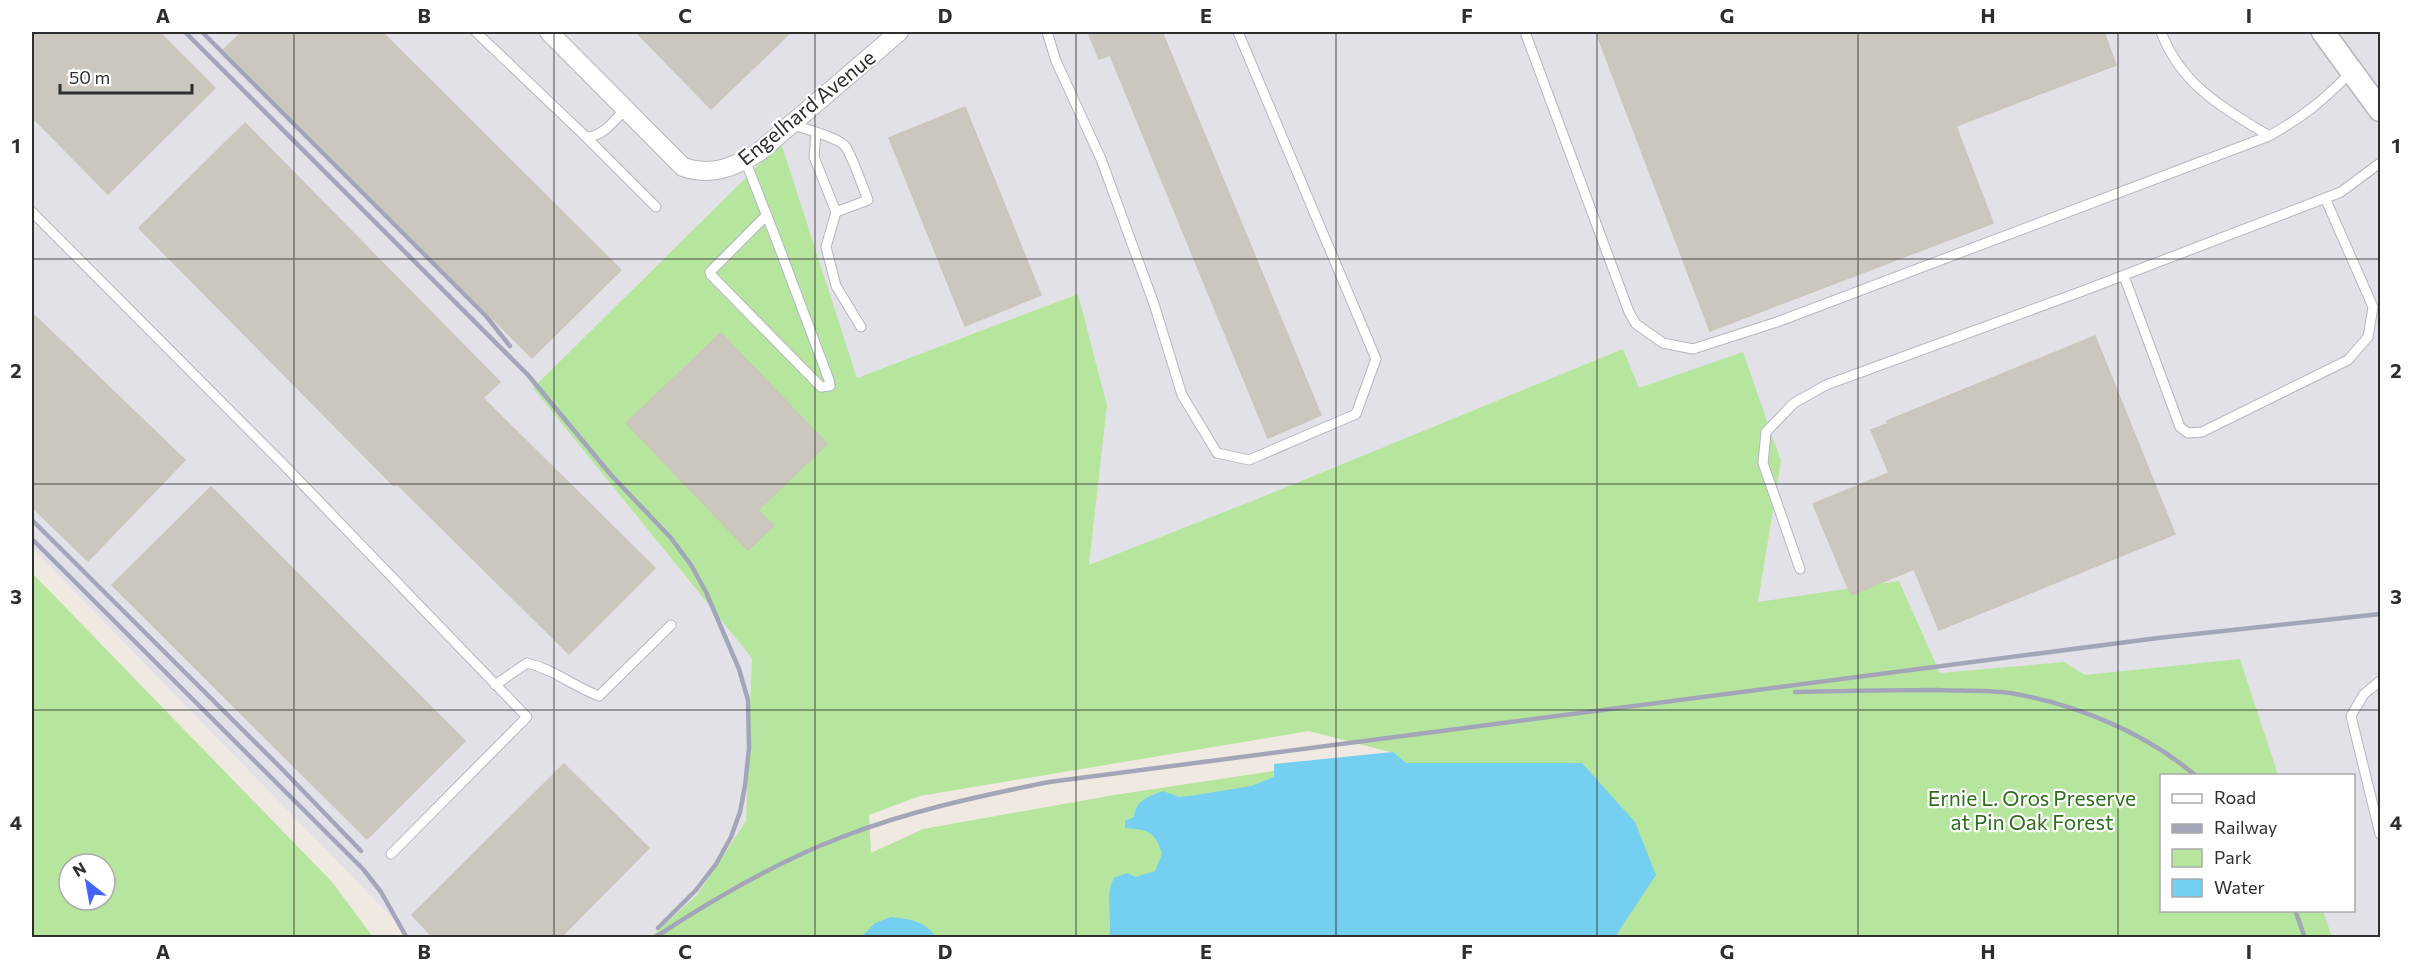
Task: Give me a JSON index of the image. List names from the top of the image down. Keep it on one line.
{"streets":{"street":["Engelhard Avenue"]},"parks":["Ernie L. Oros Preserve at Pin Oak Forest"],"legend":["Road","Railway","Park","Water"],"scale_bar":"50 m","north":"top left","grid":{"columns":["A","B","C","D","E","F","G","H","I"],"rows":["1","2","3","4"]}}
